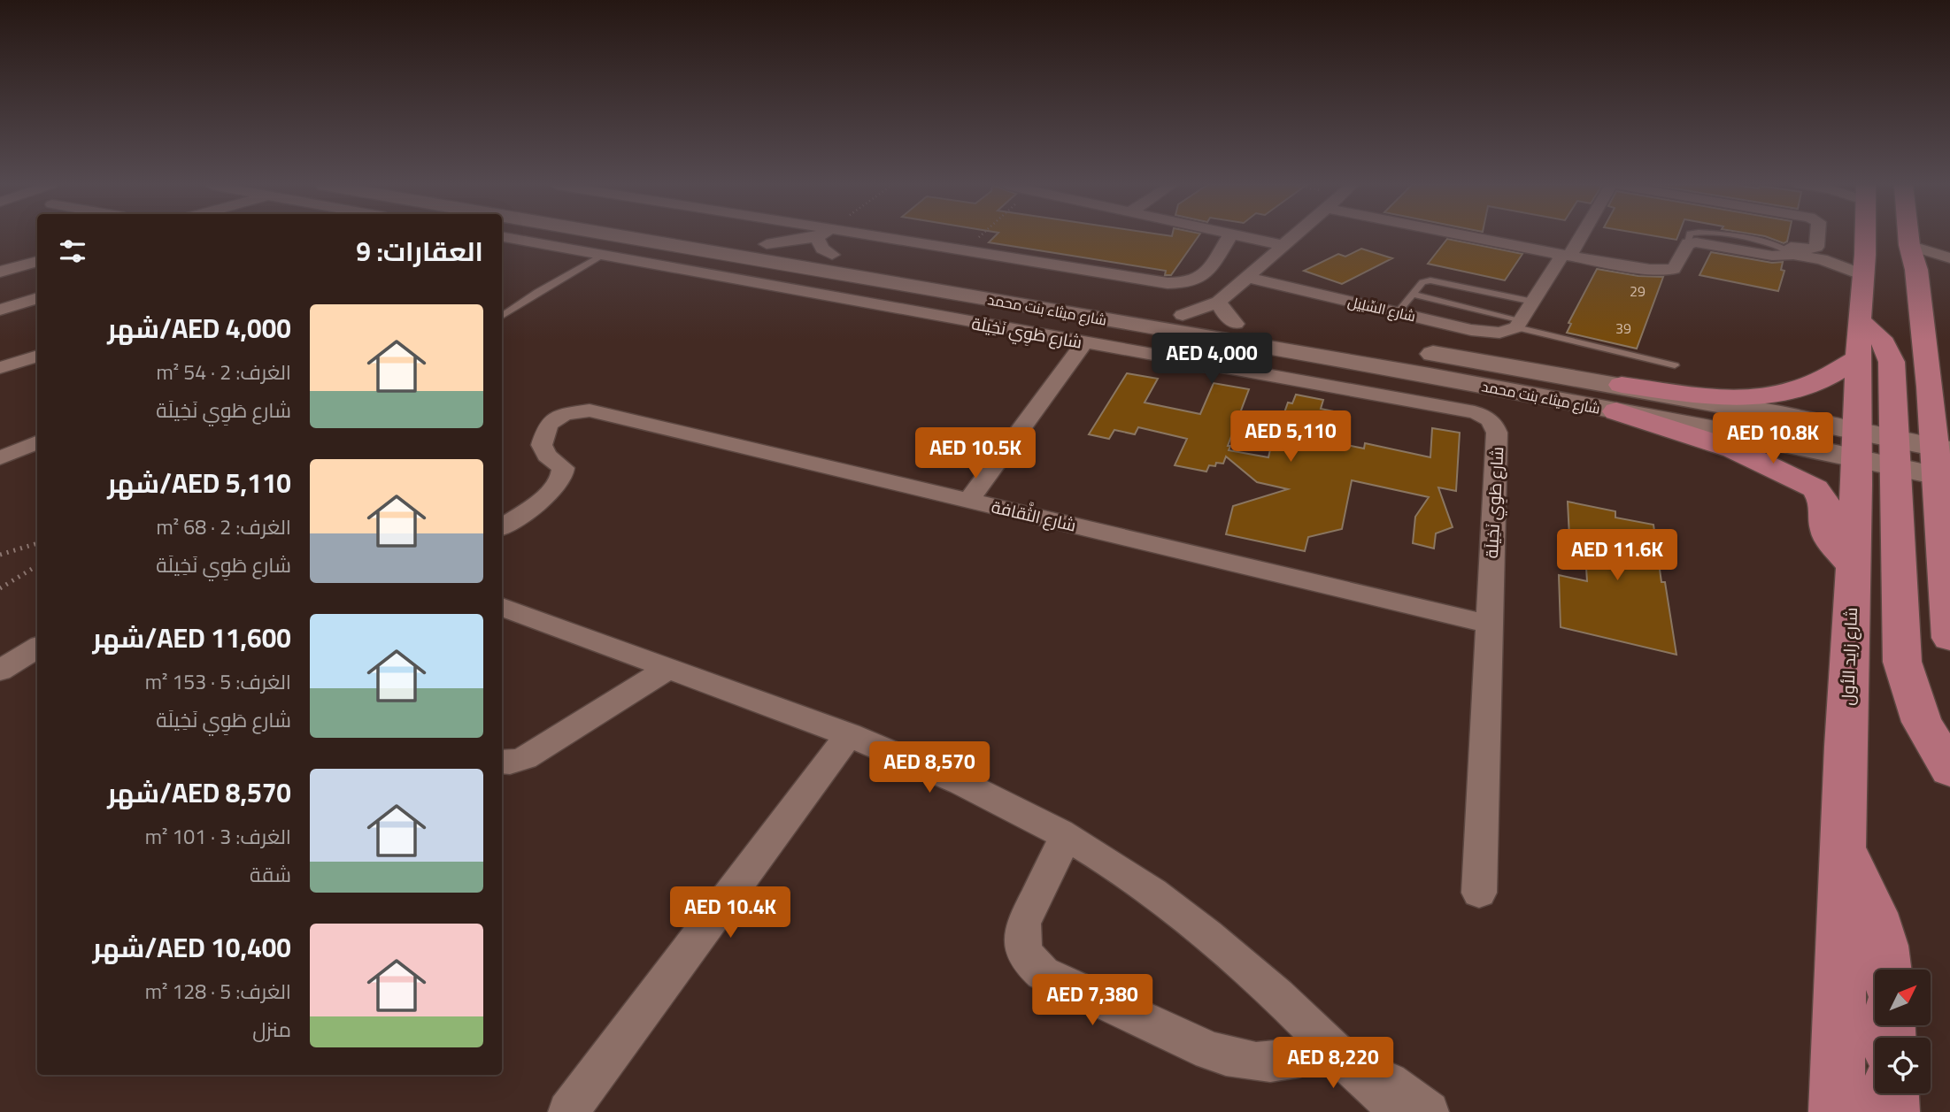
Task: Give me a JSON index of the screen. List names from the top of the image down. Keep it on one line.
{"streets":{"main road":["شارع ميثاء بنت محمد","شارع زايد الأول"],"street":["شارع السِّلِيل","شارع طَوِي نَخِيلَة","شارع الثَّقافة"]},"crossings":[["شارع ميثاء بنت محمد","شارع طَوِي نَخِيلَة"],["شارع ميثاء بنت محمد","شارع زايد الأول"],["شارع طَوِي نَخِيلَة","شارع الثَّقافة"]],"house_numbers":["29","39"],"north":"top right","page":{"heading":"العقارات: 9","list":[{"name":"AED 4,000/شهر","note":"الغرف: 2 · 54 m² · شارع طَوِي نَخِيلَة"},{"name":"AED 5,110/شهر","note":"الغرف: 2 · 68 m² · شارع طَوِي نَخِيلَة"},{"name":"AED 11,600/شهر","note":"الغرف: 5 · 153 m² · شارع طَوِي نَخِيلَة"},{"name":"AED 8,570/شهر","note":"الغرف: 3 · 101 m² · شقة"},{"name":"AED 10,400/شهر","note":"الغرف: 5 · 128 m² · منزل"}],"price":["AED 4,000","AED 5,110","AED 10.8K","AED 10.5K","AED 11.6K","AED 8,570","AED 10.4K","AED 7,380","AED 8,220"]}}
